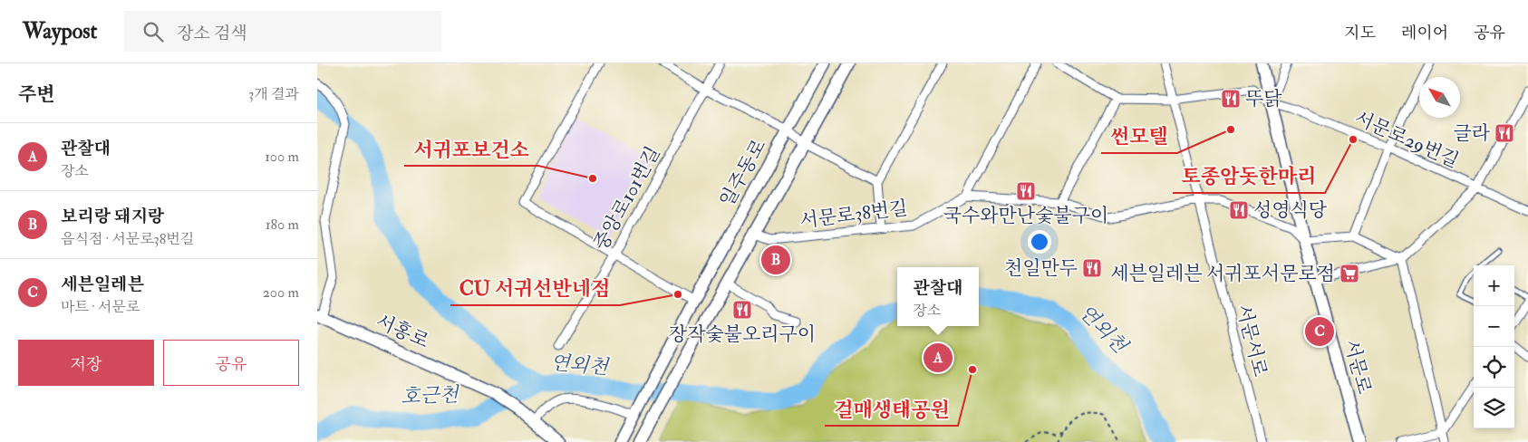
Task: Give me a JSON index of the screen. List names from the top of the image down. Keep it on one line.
{"streets":{"main road":["일주동로","서홍로","서문로"],"street":["서문로29번길","중앙로101번길","서문로38번길","서문서로"]},"crossings":[["서문로29번길","서문서로"],["서문로29번길","서문로"]],"water":["연외천","호근천"],"places":{"restaurant":["뚜닭","글라","국수와만난숯불구이","성영식당","천일만두","장작숯불오리구이"],"other":["썬모텔","토종암돗한마리","서귀포보건소","CU 서귀선반네점","걸매생태공원"],"supermarket":["세븐일레븐 서귀포서문로점"]},"north":"top left","page":{"header":"Waypost","search":"장소 검색","nav":["지도","레이어","공유"],"heading":["주변","3개 결과"],"list":[{"mark":"A","name":"관찰대","note":"장소","value":"100 m"},{"mark":"B","name":"보리랑 돼지랑","note":"음식점 · 서문로38번길","value":"180 m"},{"mark":"C","name":"세븐일레븐","note":"마트 · 서문로","value":"200 m"}],"pins":["B","C","A"],"map_buttons":["+","−"],"popup":["관찰대","장소"],"buttons":["저장","공유"]}}
